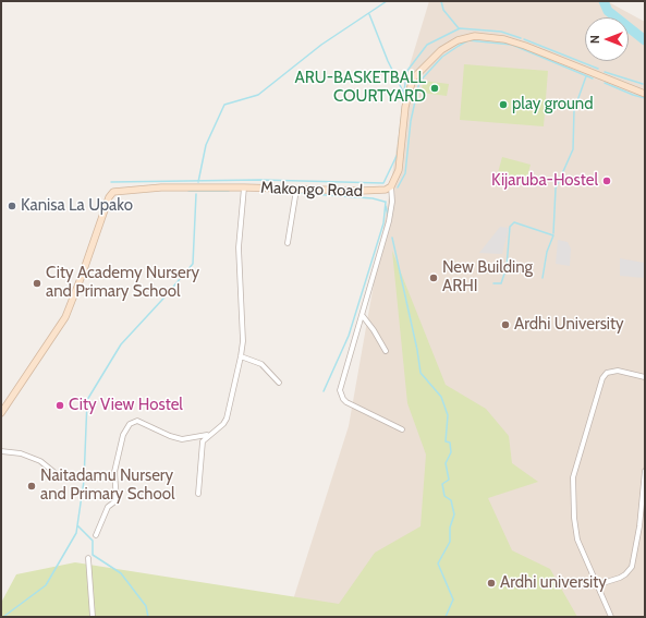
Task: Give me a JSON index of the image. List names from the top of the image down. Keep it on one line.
{"streets":{"street":["Makongo Road"]},"places":["ARU-BASKETBALL COURTYARD","play ground","Kijaruba-Hostel","Kanisa La Upako","New Building ARHI","City Academy Nursery and Primary School","Ardhi University","City View Hostel","Naitadamu Nursery and Primary School","Ardhi university"],"north":"left"}
